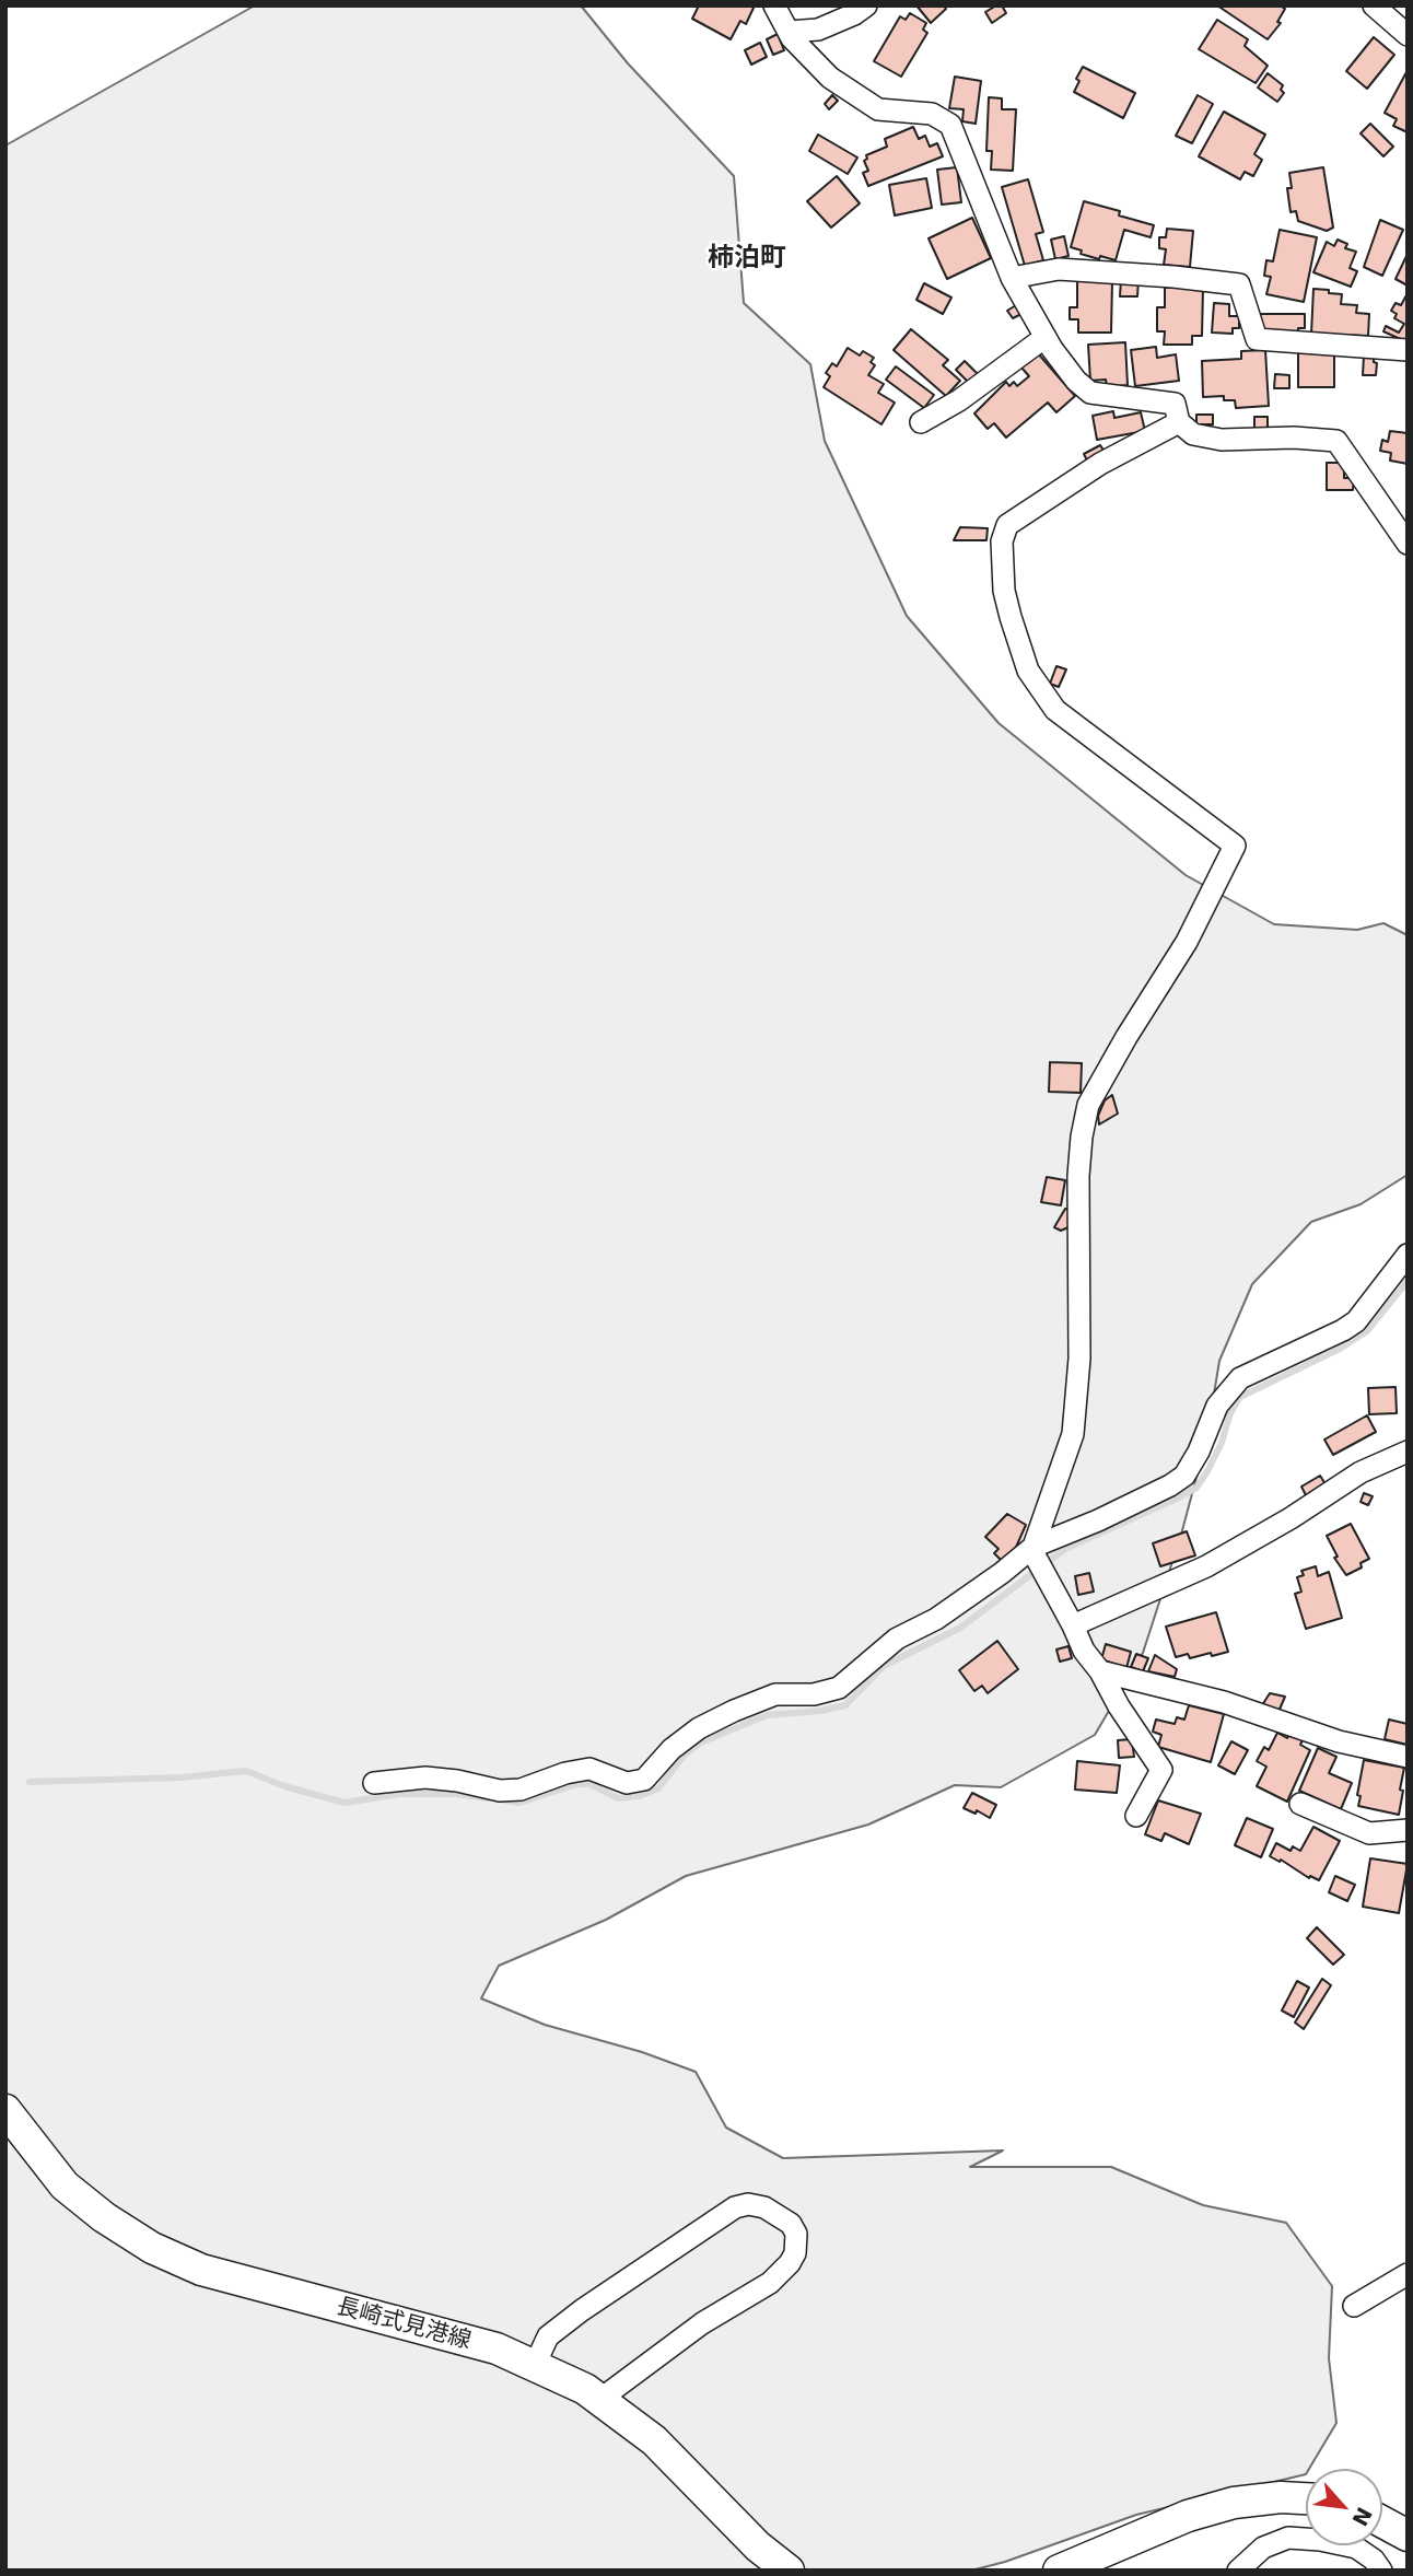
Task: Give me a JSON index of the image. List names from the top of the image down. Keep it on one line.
{"streets":{"main road":["長崎式見港線"]},"districts":["柿泊町"],"north":"bottom right"}
